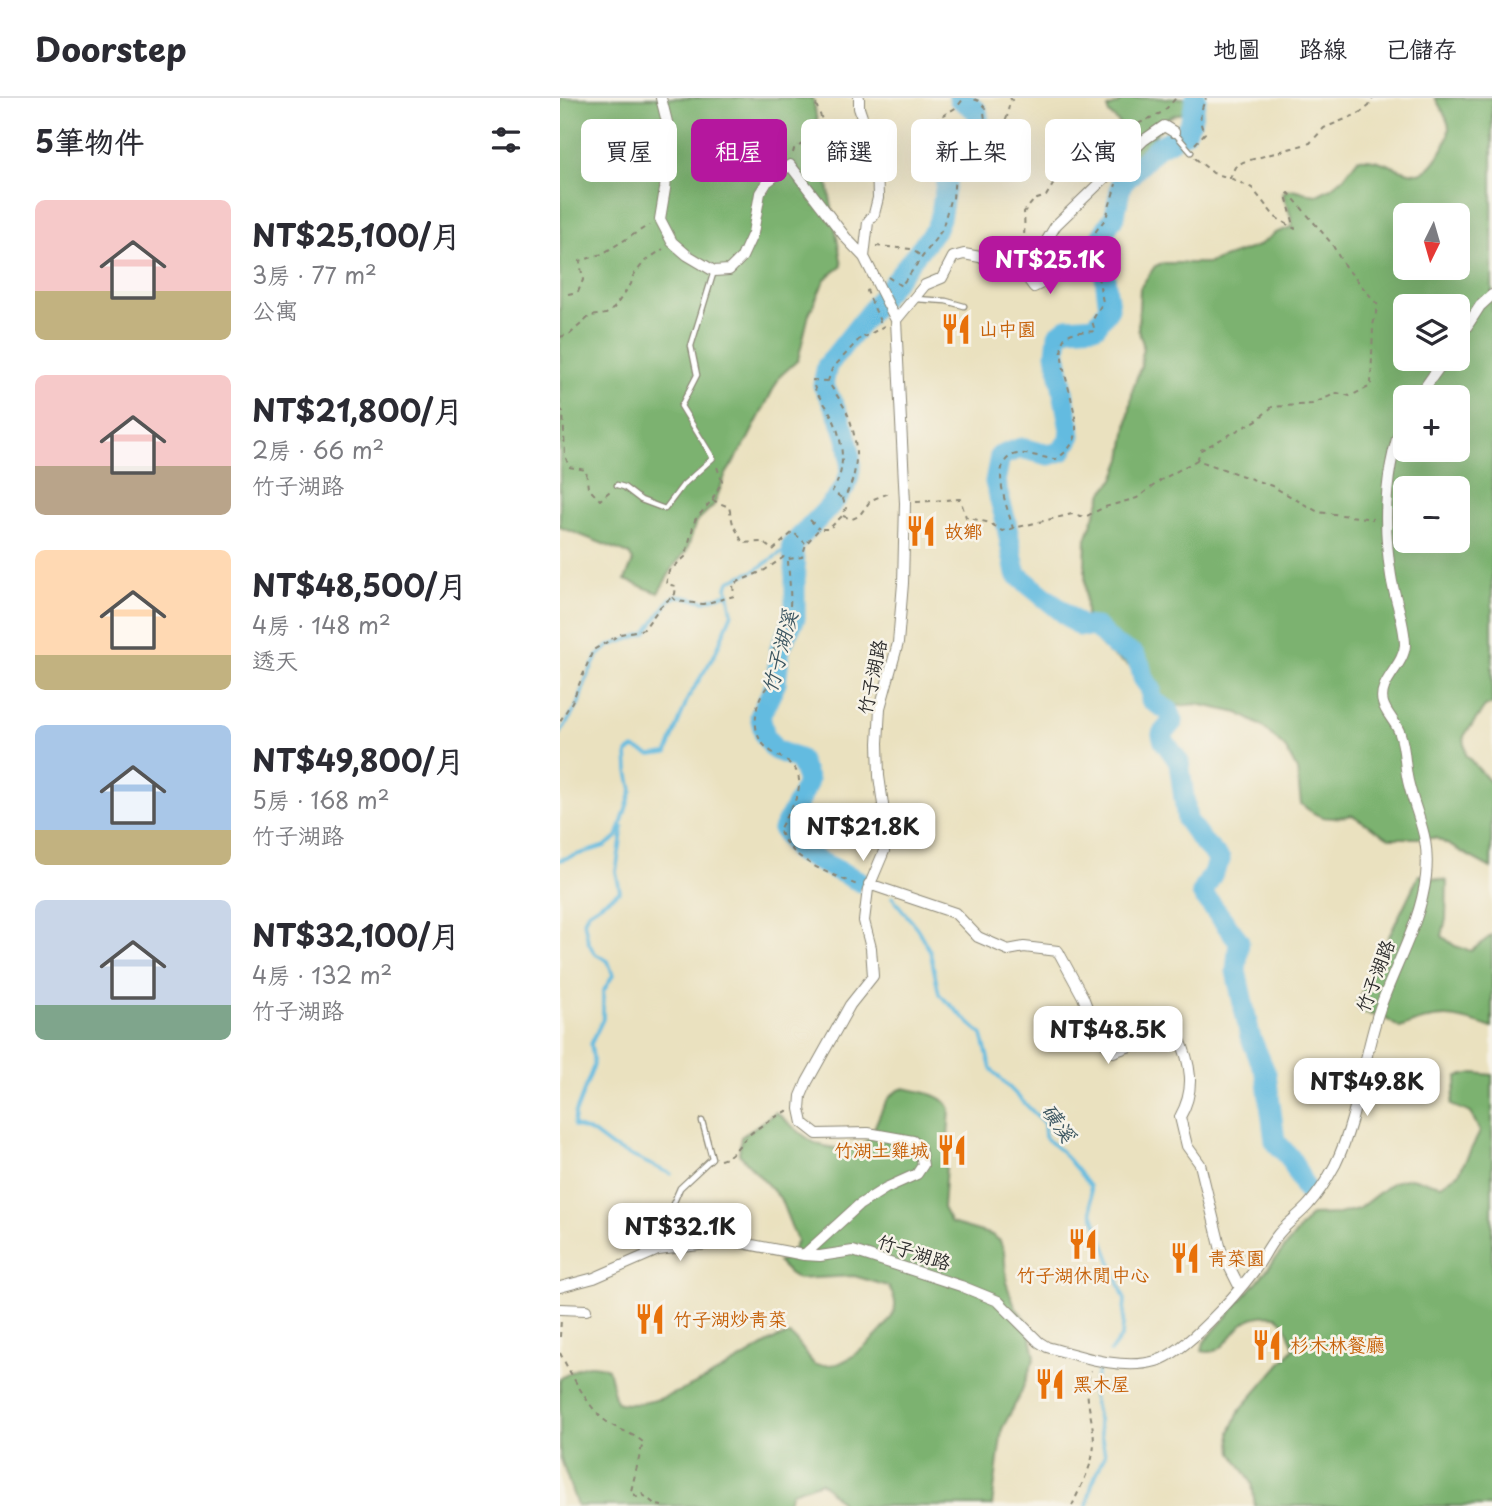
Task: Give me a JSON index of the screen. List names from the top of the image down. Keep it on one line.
{"streets":{"street":["竹子湖路"]},"water":["竹子湖溪","磺溪"],"places":{"restaurant":["山中園","故鄉","竹湖土雞城","竹子湖休閒中心","青菜園","竹子湖炒青菜","杉木林餐廳","黑木屋"]},"north":"bottom","page":{"header":"Doorstep","nav":["地圖","路線","已儲存"],"heading":"5筆物件","chip":["買屋","租屋","篩選","新上架","公寓"],"list":[{"name":"NT$25,100/月","note":"3房 · 77 m² · 公寓"},{"name":"NT$21,800/月","note":"2房 · 66 m² · 竹子湖路"},{"name":"NT$48,500/月","note":"4房 · 148 m² · 透天"},{"name":"NT$49,800/月","note":"5房 · 168 m² · 竹子湖路"},{"name":"NT$32,100/月","note":"4房 · 132 m² · 竹子湖路"}],"map_buttons":["+","−"],"price":["NT$25.1K","NT$21.8K","NT$48.5K","NT$49.8K","NT$32.1K"]}}
